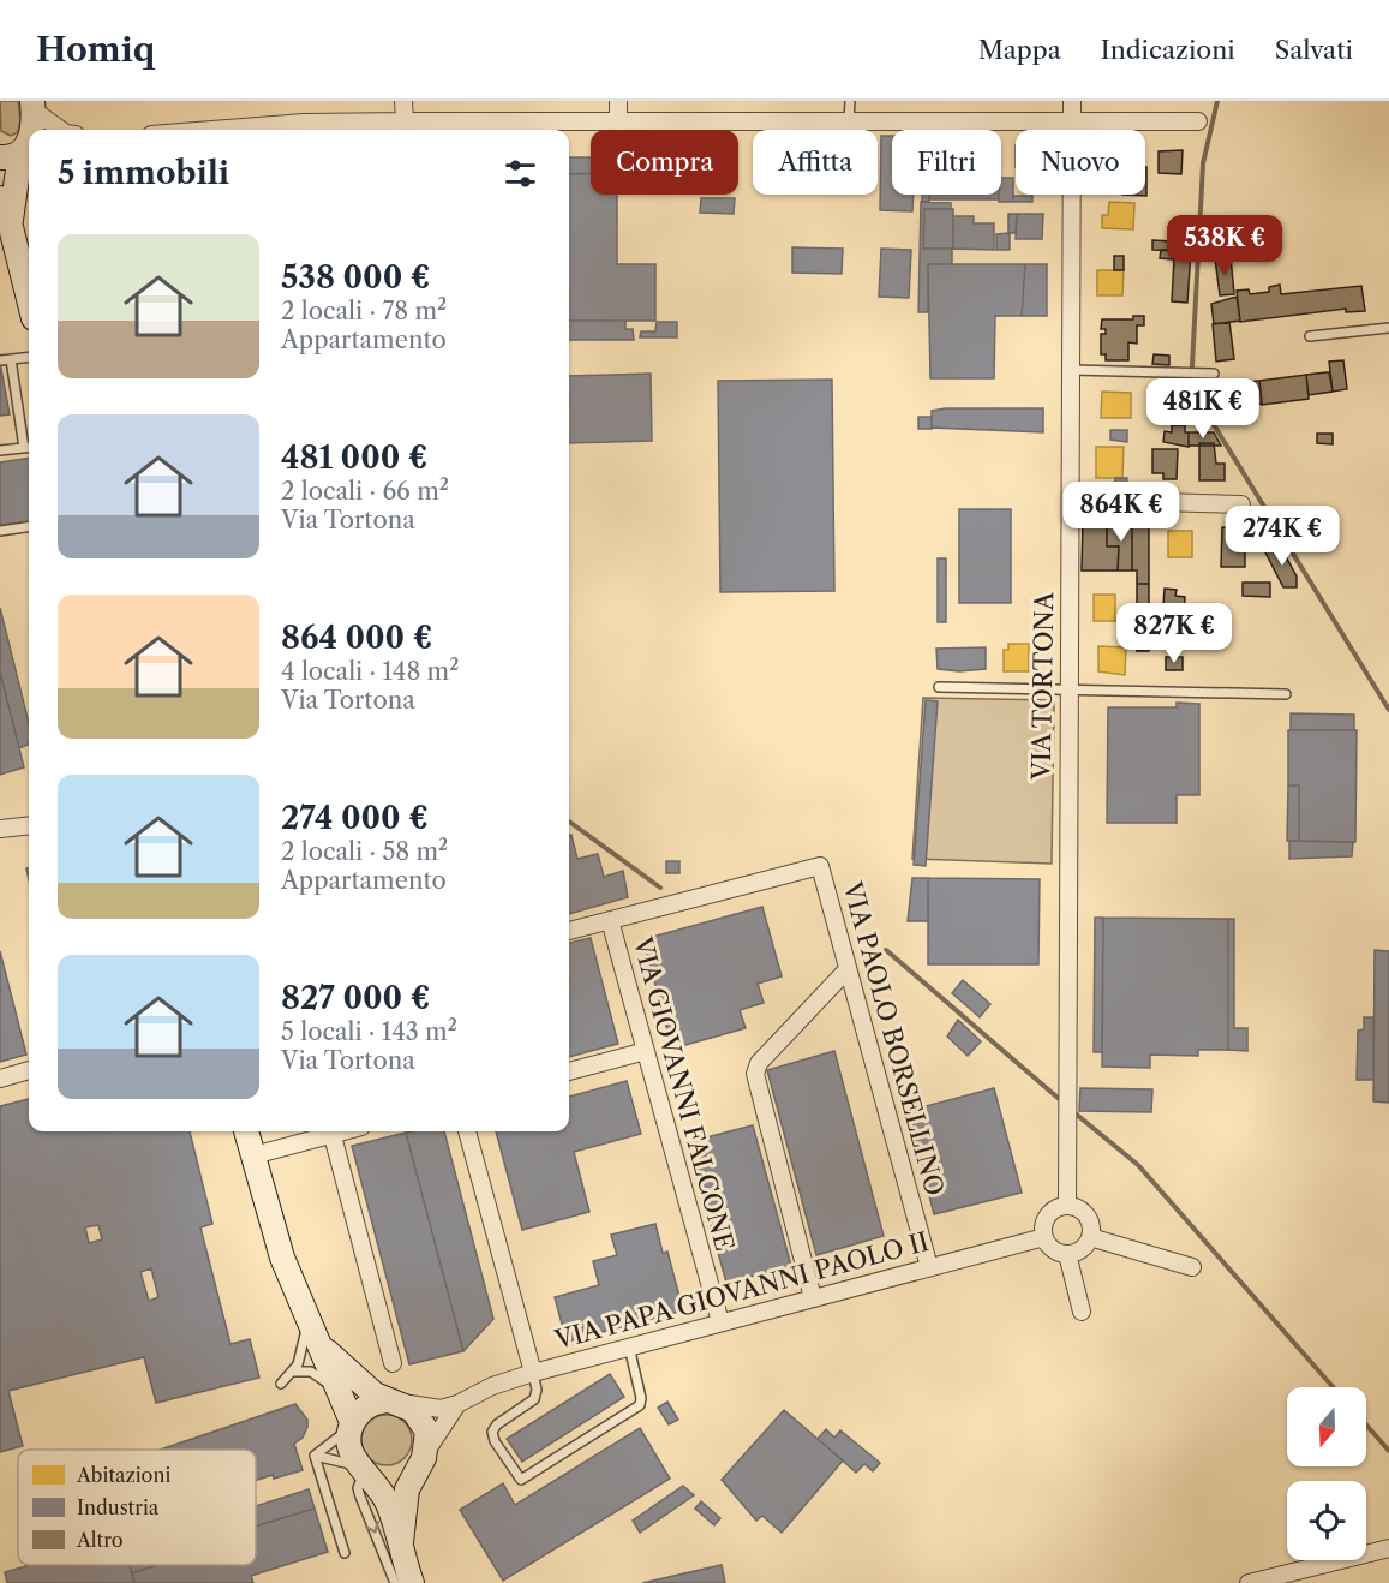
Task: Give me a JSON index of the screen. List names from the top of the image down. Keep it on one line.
{"streets":{"street":["VIA TORTONA","VIA PAOLO BORSELLINO","VIA GIOVANNI FALCONE","VIA PAPA GIOVANNI PAOLO II"]},"crossings":[["VIA TORTONA","VIA PAPA GIOVANNI PAOLO II"],["VIA PAOLO BORSELLINO","VIA GIOVANNI FALCONE"],["VIA PAOLO BORSELLINO","VIA PAPA GIOVANNI PAOLO II"],["VIA GIOVANNI FALCONE","VIA PAPA GIOVANNI PAOLO II"]],"legend":["Abitazioni","Industria","Altro"],"north":"bottom","page":{"header":"Homiq","nav":["Mappa","Indicazioni","Salvati"],"chip":["Compra","Affitta","Filtri","Nuovo"],"heading":"5 immobili","price":["538K €","481K €","864K €","274K €","827K €"],"list":[{"name":"538 000 €","note":"2 locali · 78 m² · Appartamento"},{"name":"481 000 €","note":"2 locali · 66 m² · Via Tortona"},{"name":"864 000 €","note":"4 locali · 148 m² · Via Tortona"},{"name":"274 000 €","note":"2 locali · 58 m² · Appartamento"},{"name":"827 000 €","note":"5 locali · 143 m² · Via Tortona"}]}}
